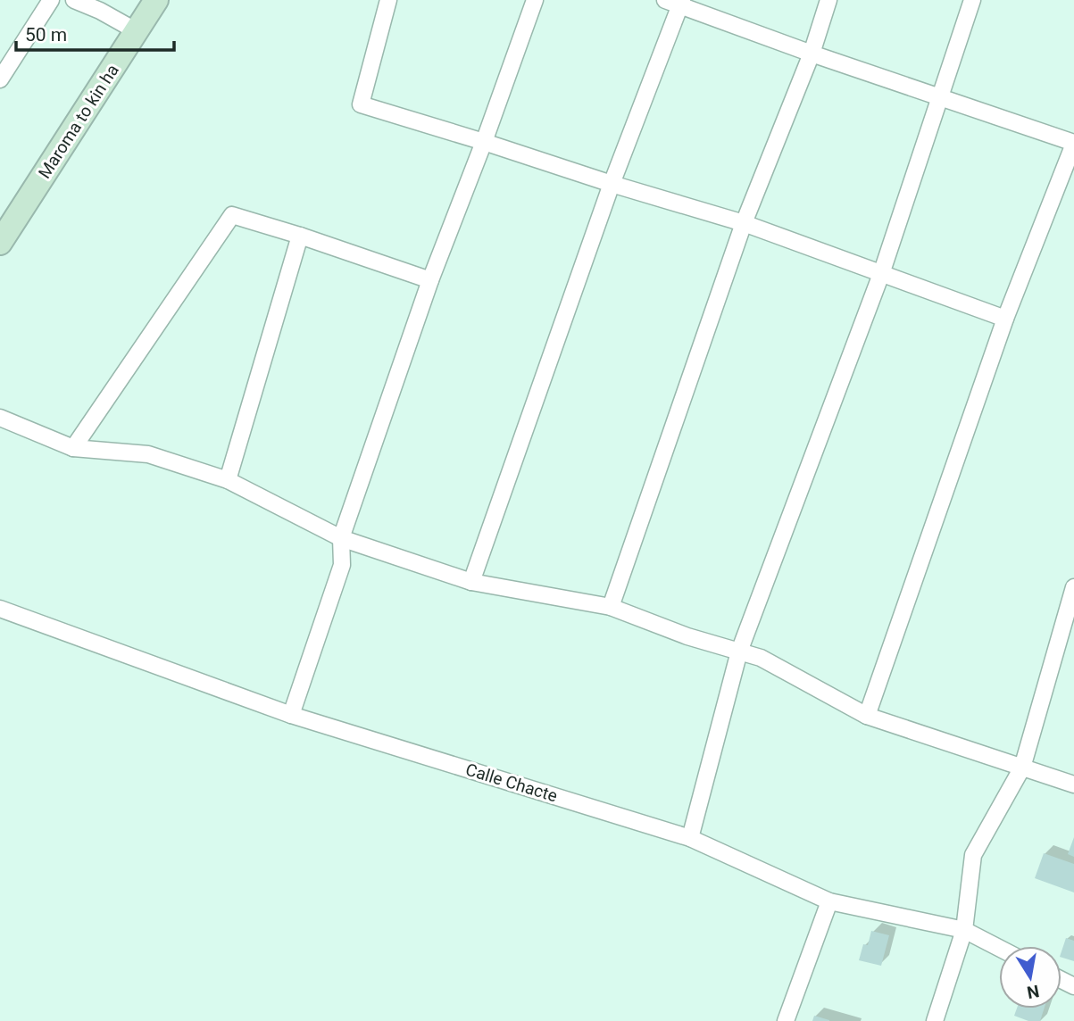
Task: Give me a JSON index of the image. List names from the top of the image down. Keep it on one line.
{"streets":{"street":["Maroma to kin ha","Calle Chacte"]},"scale_bar":"50 m","north":"bottom"}
